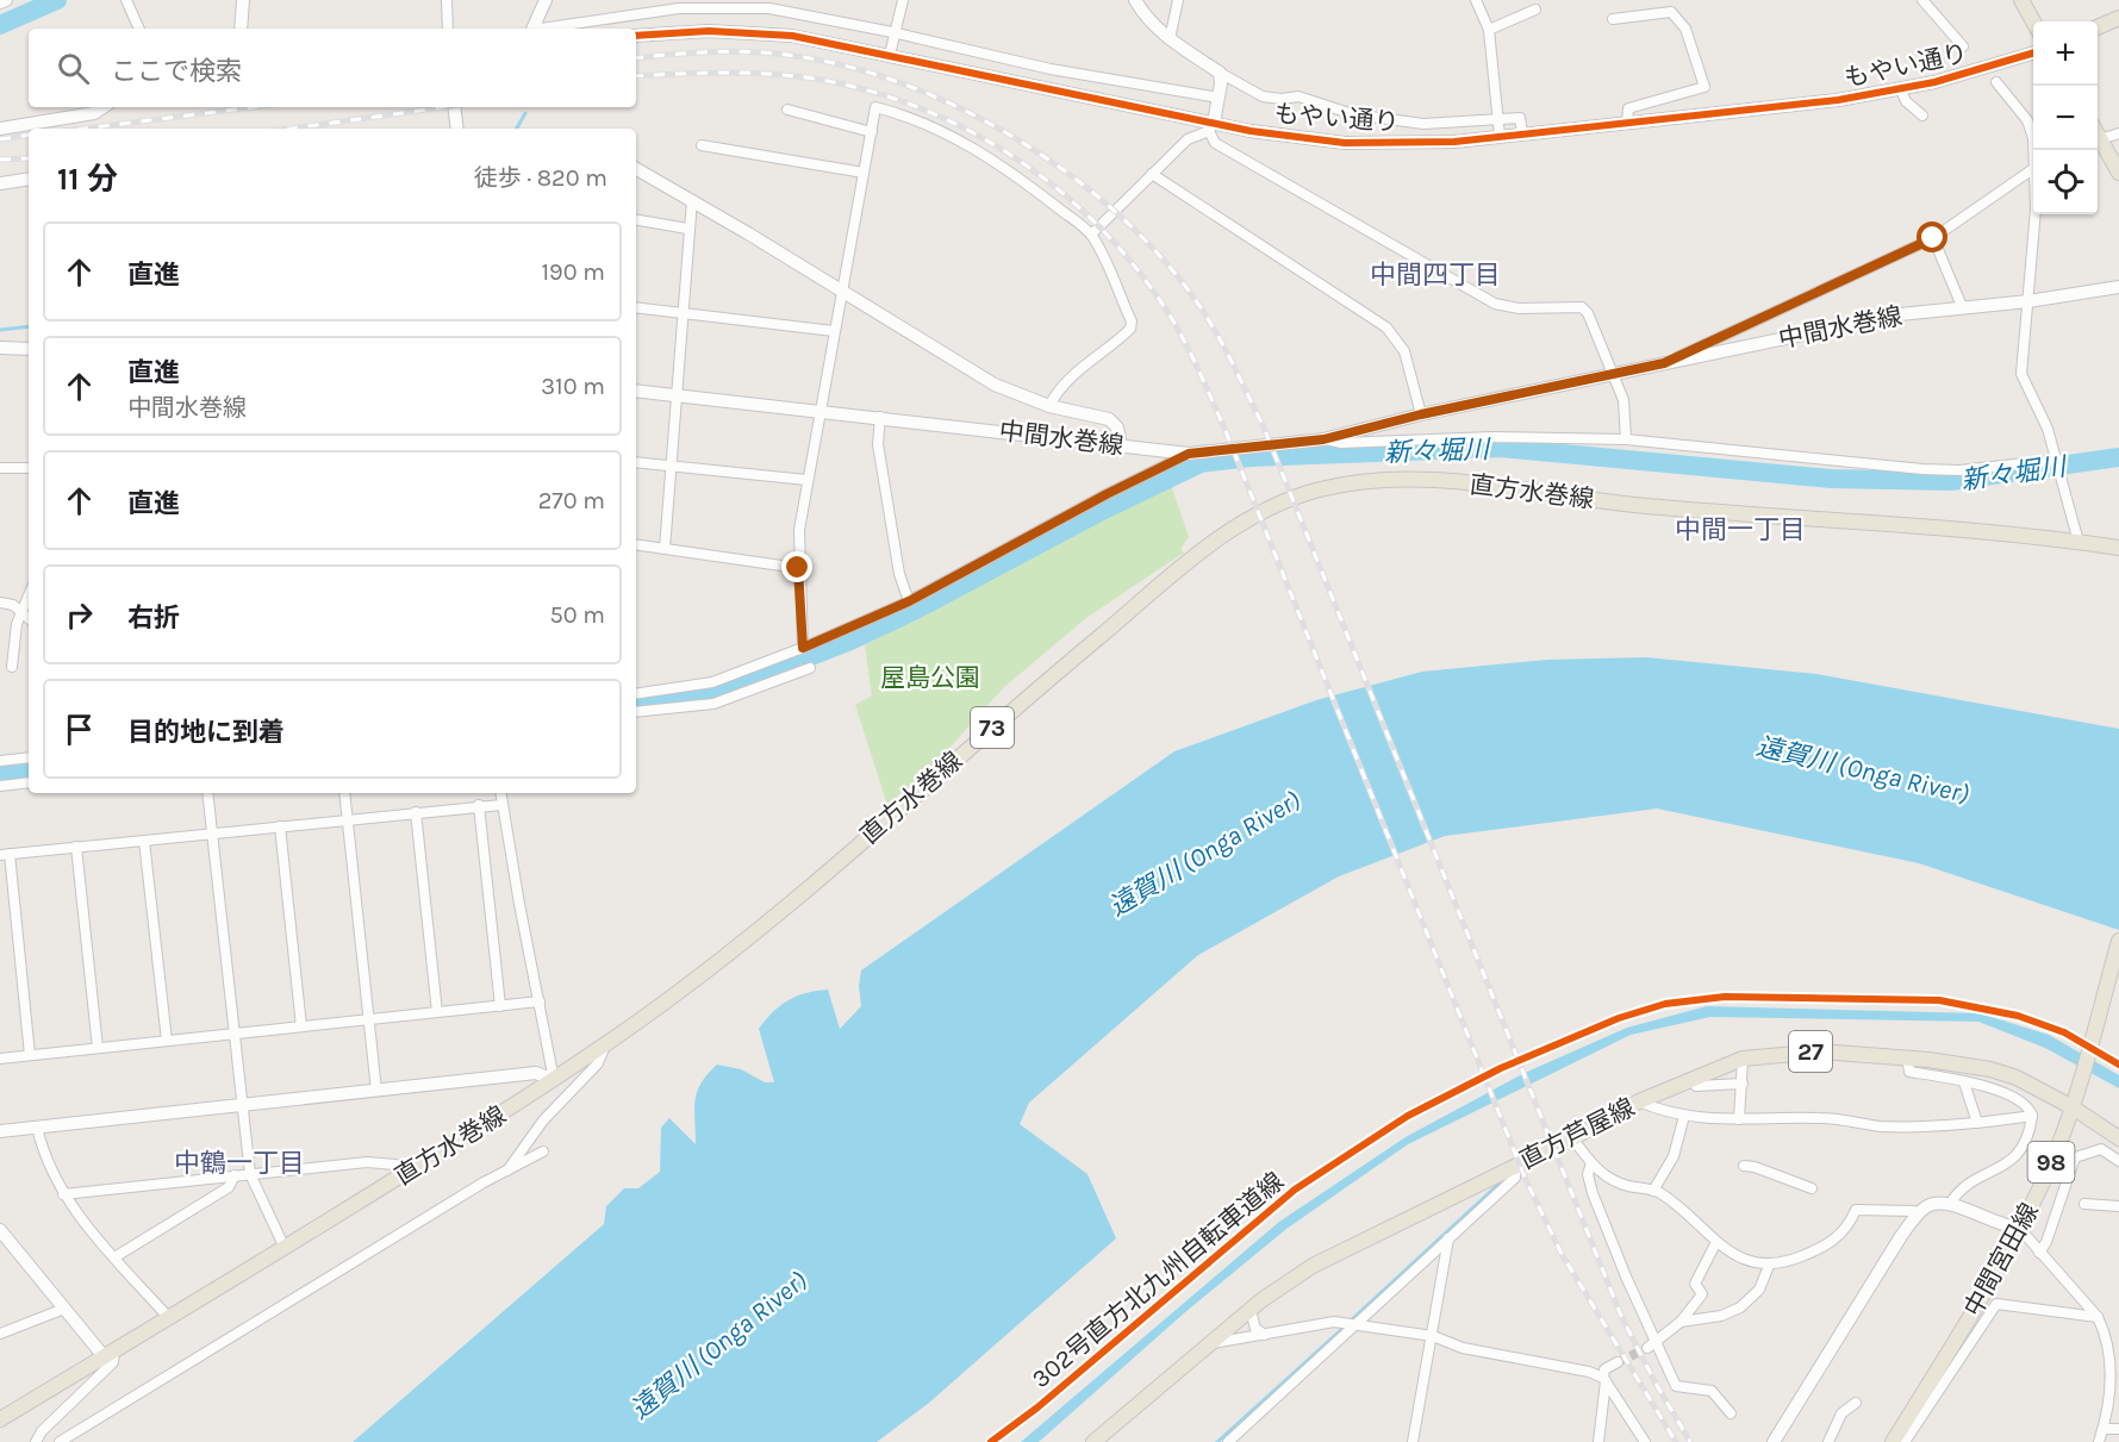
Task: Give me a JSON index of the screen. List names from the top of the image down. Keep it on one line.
{"streets":{"main road":["直方水巻線","73","27","直方芦屋線","98","中間宮田線"],"street":["もやい通り","中間水巻線"],"cycle path":["302号直方北九州自転車道線"]},"crossings":[["直方芦屋線","中間宮田線"]],"districts":["中間四丁目","中間一丁目","中鶴一丁目"],"water":["新々堀川","遠賀川 (Onga River)"],"parks":["屋島公園"],"page":{"map_buttons":["+","−"],"search":"ここで検索","heading":["11 分","徒歩 · 820 m"],"list":[["直進","190 m"],["直進","中間水巻線","310 m"],["直進","270 m"],["右折","50 m"],"目的地に到着"]}}
